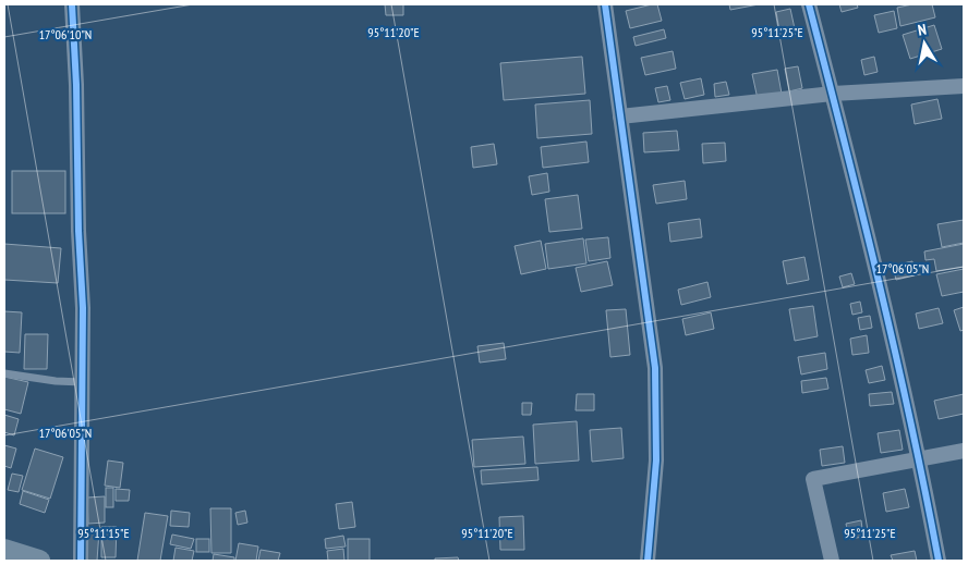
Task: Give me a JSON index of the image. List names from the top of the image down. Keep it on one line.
{"north":"top","coordinates":["95°11'20\"E","95°11'25\"E","17°06'10\"N","17°06'05\"N","95°11'15\"E"]}
